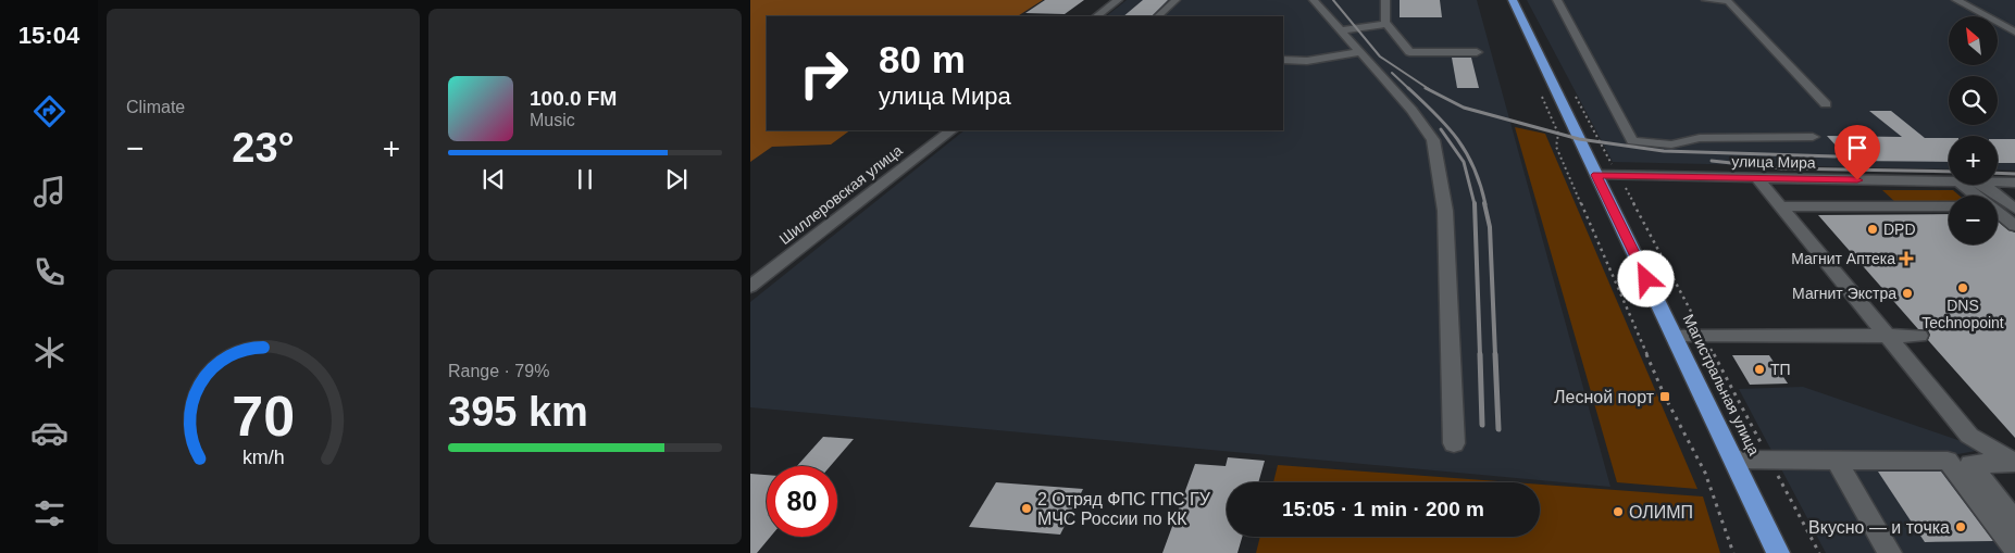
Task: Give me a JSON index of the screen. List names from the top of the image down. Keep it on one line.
{"streets":{"highway":["Магистральная улица"],"street":["улица Мира","Шиллеровская улица"]},"crossings":[["улица Мира","Магистральная улица"]],"places":{"other":["DPD","DNS Technopoint","Магнит Экстра","ТП","2 Отряд ФПС ГПС ГУ МЧС России по КК","ОЛИМП","Вкусно — и точка"],"health":["Магнит Аптека"],"transit":["Лесной порт"]},"north":"top left","page":{"tabs":"15:04","tile":["Climate",["Range · 79%","395 km"]],"map_buttons":["+","−"],"turn":["80 m","улица Мира"],"song":["100.0 FM","Music"],"heat":["−","23°","+"],"limit":"80","trip":"15:05 · 1 min · 200 m","gauge":["70","km/h"]}}
